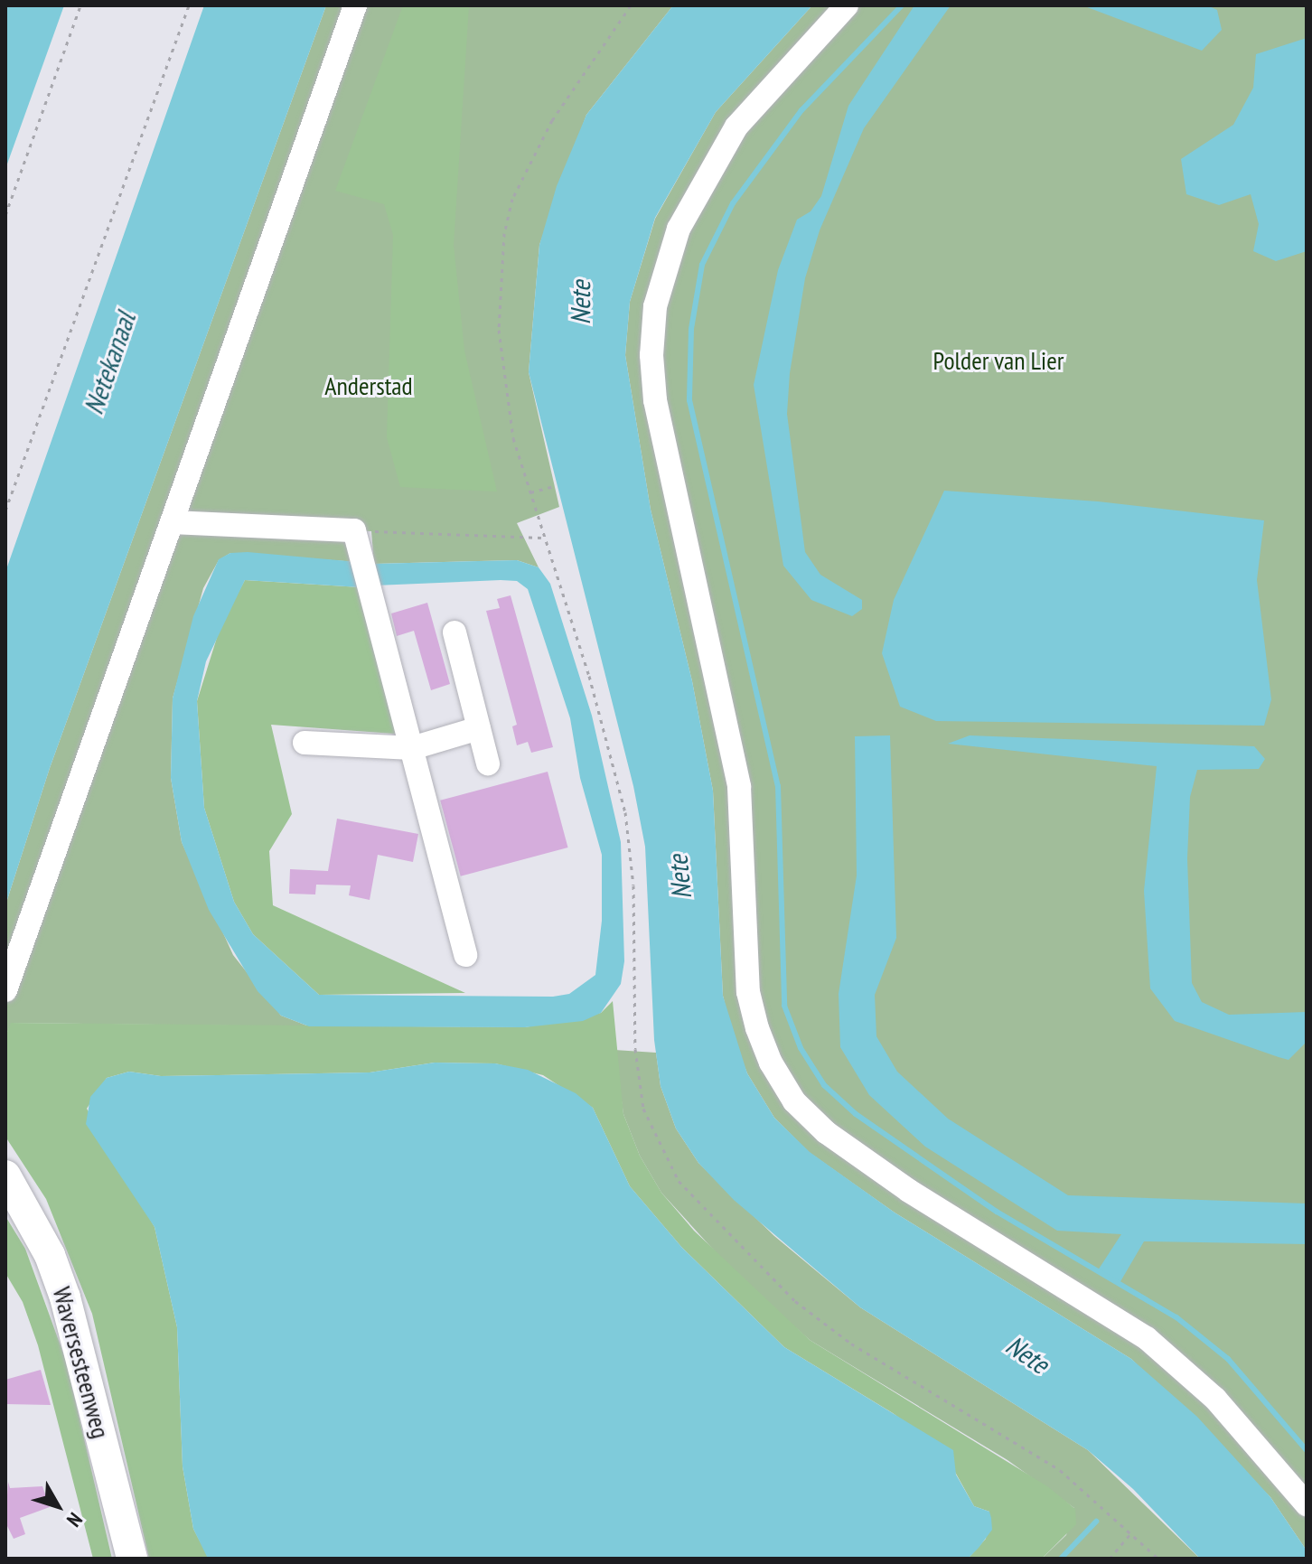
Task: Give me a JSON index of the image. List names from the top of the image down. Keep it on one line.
{"streets":{"main road":["Waversesteenweg"]},"water":["Nete","Netekanaal"],"parks":["Polder van Lier","Anderstad"],"north":"bottom right"}
